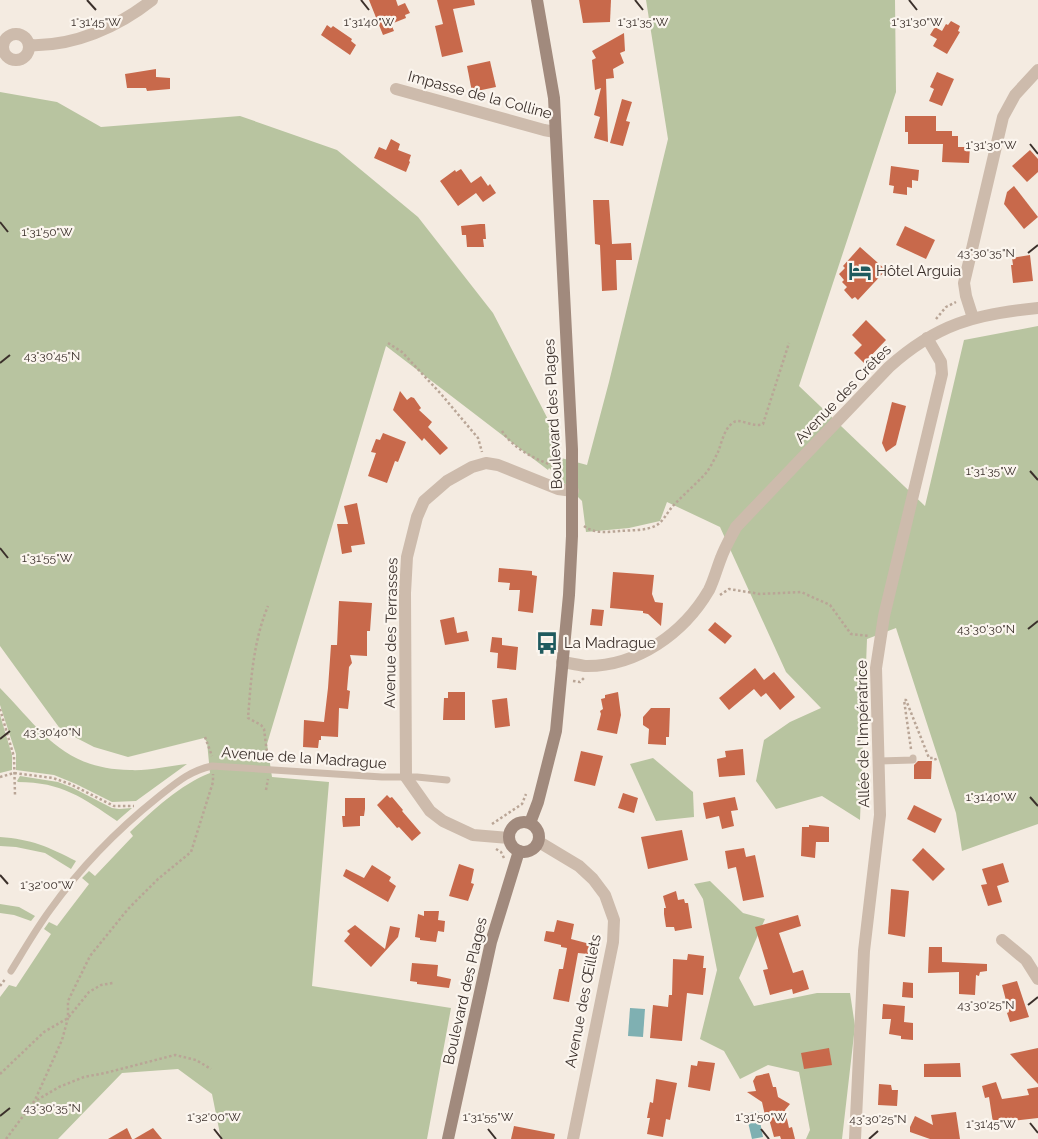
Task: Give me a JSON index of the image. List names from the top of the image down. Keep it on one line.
{"streets":{"main road":["Boulevard des Plages"],"street":["Impasse de la Colline","Avenue des Crêtes","Avenue des Terrasses","Allée de l'Impératrice","Avenue des Œillets"],"lane":["Avenue de la Madrague"]},"crossings":[["Impasse de la Colline","Boulevard des Plages"],["Avenue des Crêtes","Boulevard des Plages"],["Avenue des Crêtes","Allée de l'Impératrice"],["Boulevard des Plages","Avenue des Œillets"],["Avenue des Terrasses","Avenue de la Madrague"]],"places":{"hotel":["Hôtel Arguia"],"bus stop":["La Madrague"]},"coordinates":["1°31'35\"W","1°31'45\"W","1°31'40\"W","1°31'30\"W","1°31'50\"W","43°30'35\"N","43°30'45\"N","1°31'55\"W","43°30'30\"N","43°30'40\"N","1°32'00\"W","43°30'25\"N"]}
